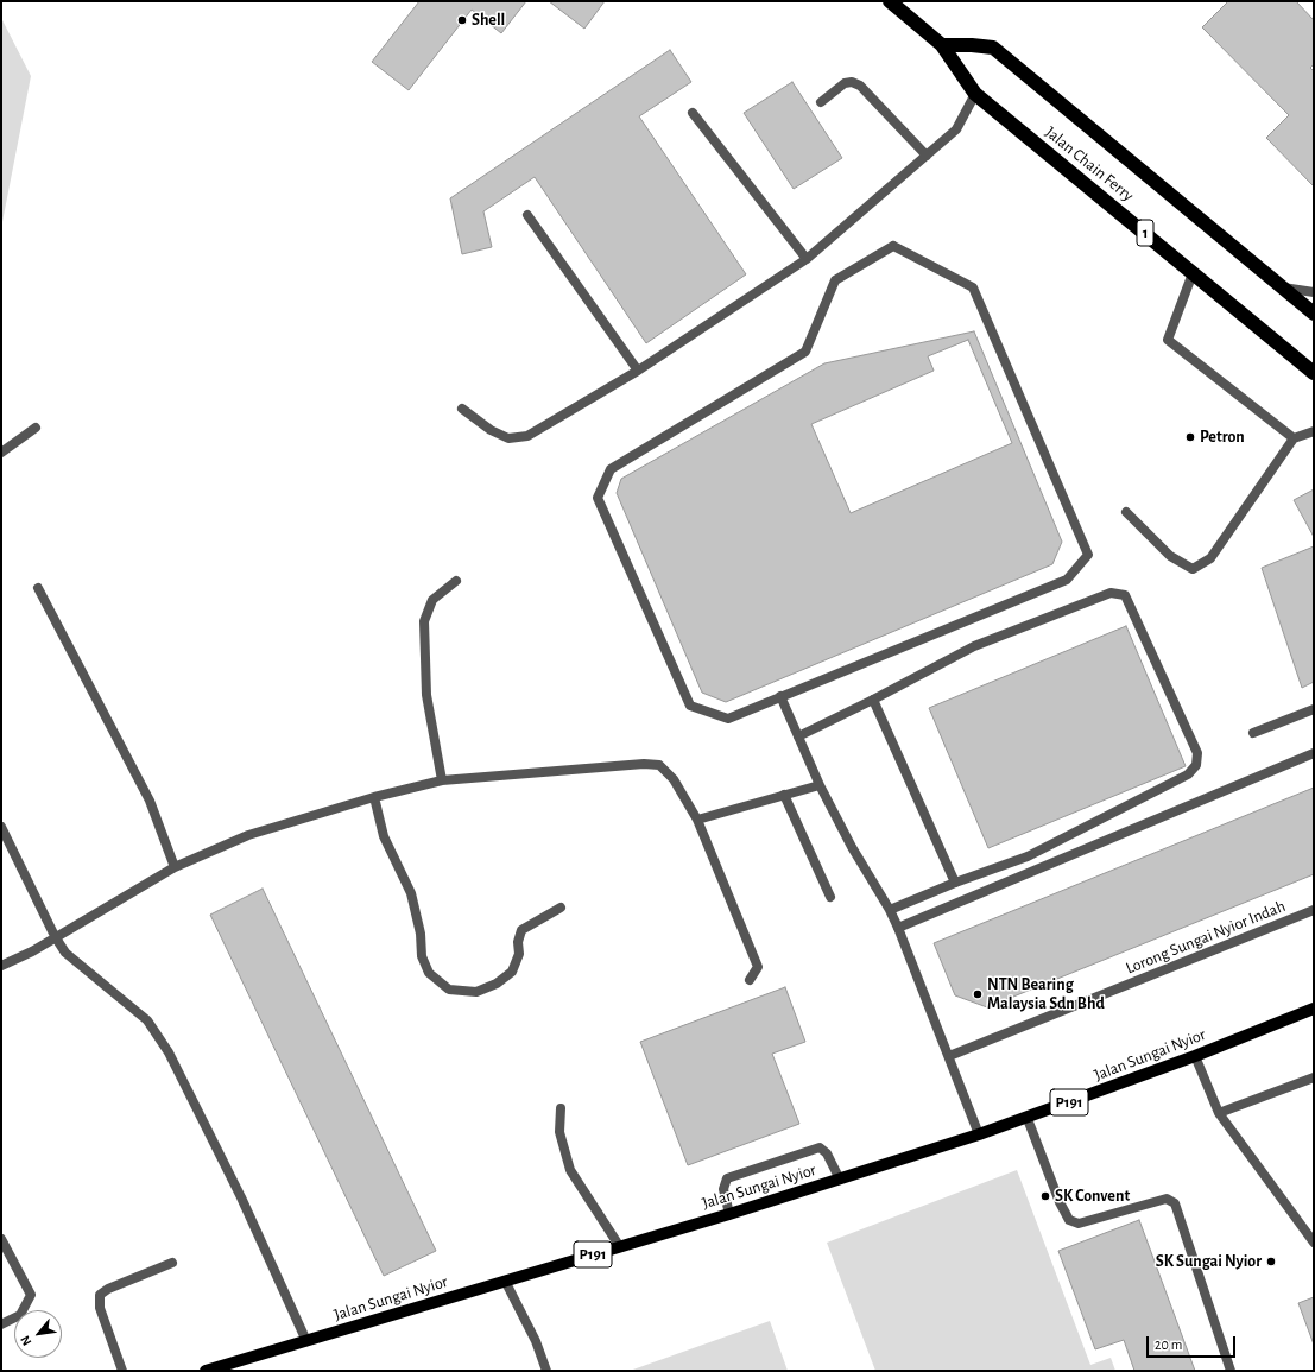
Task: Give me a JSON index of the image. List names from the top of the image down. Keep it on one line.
{"streets":{"highway":["Jalan Chain Ferry","1"],"main road":["Jalan Sungai Nyior","P191"],"street":["Lorong Sungai Nyior Indah"]},"places":["Shell","Petron","NTN Bearing Malaysia Sdn Bhd","SK Convent","SK Sungai Nyior"],"scale_bar":"20 m","north":"bottom left"}
